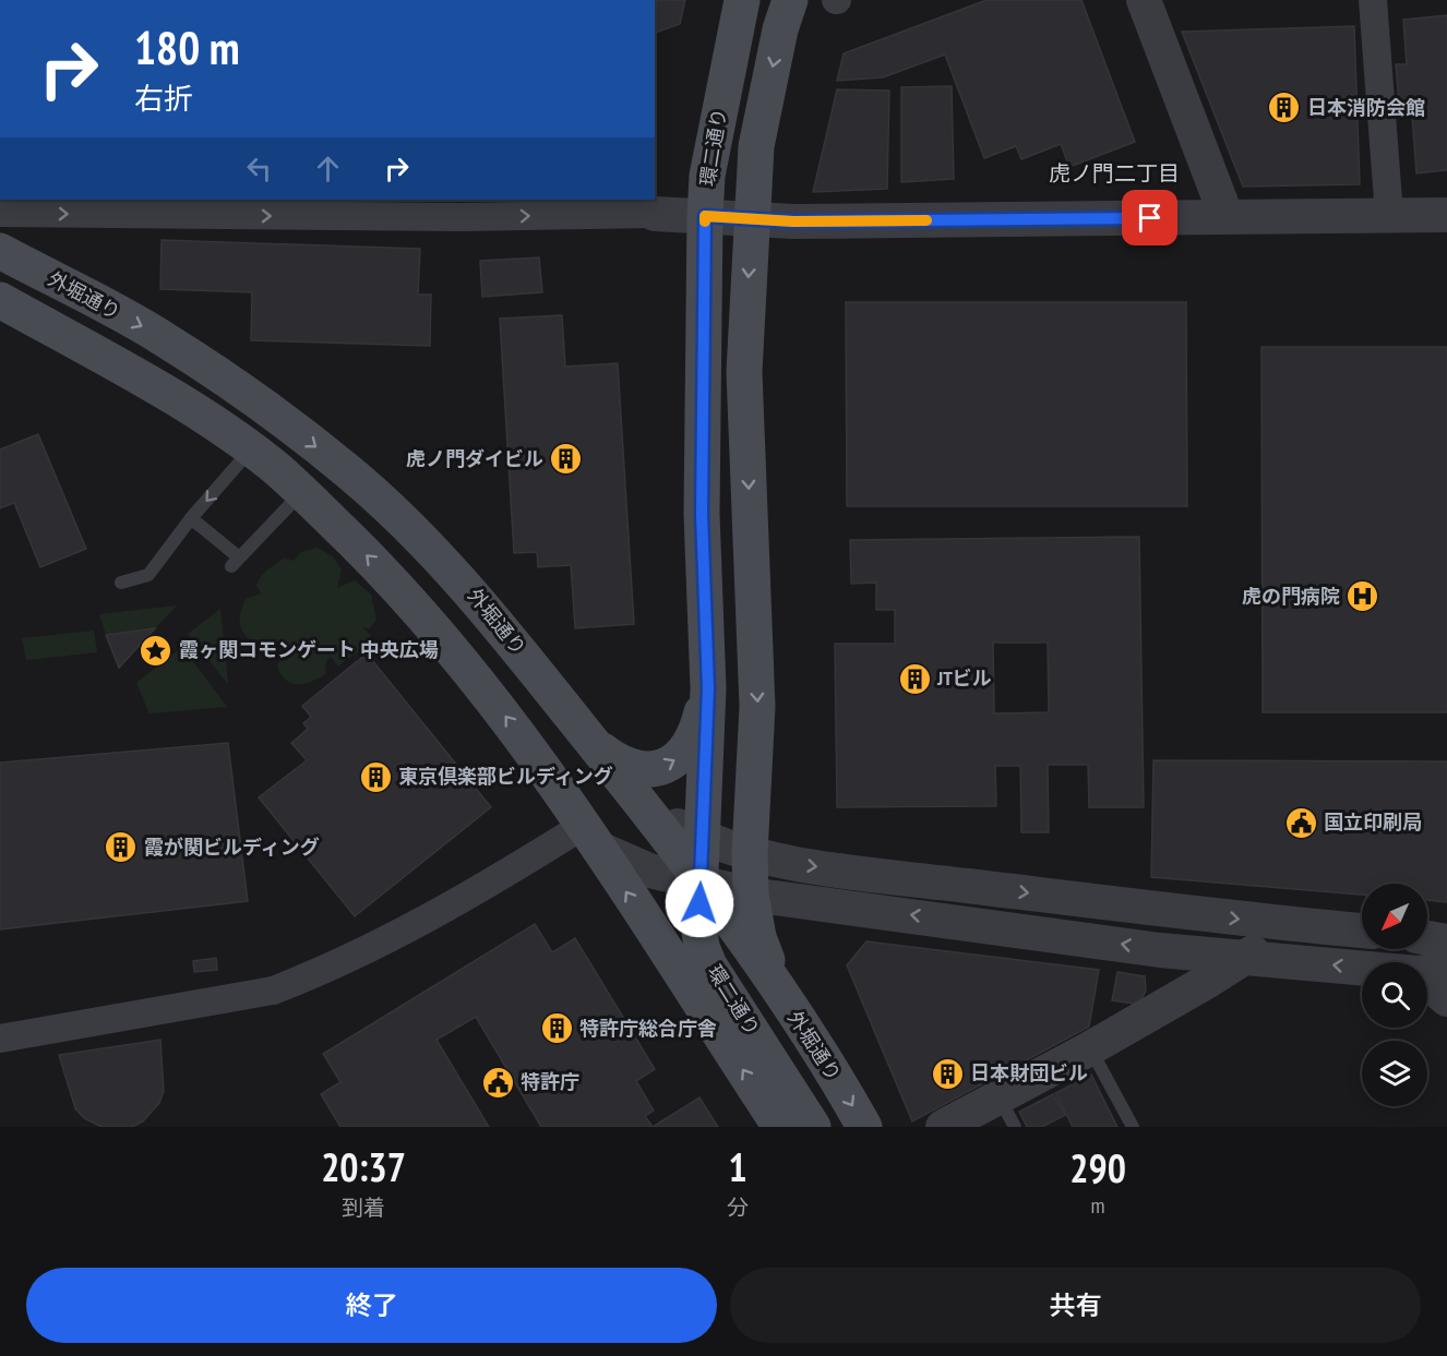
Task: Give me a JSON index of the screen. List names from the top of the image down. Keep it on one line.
{"streets":{"main road":["環二通り","外堀通り"]},"crossings":[["環二通り","外堀通り"]],"districts":["虎ノ門二丁目"],"places":{"building":["日本消防会館","虎ノ門ダイビル","JTビル","東京倶楽部ビルディング","霞が関ビルディング","特許庁総合庁舎","日本財団ビル"],"hospital":["虎の門病院"],"place":["霞ヶ関コモンゲート 中央広場"],"public building":["国立印刷局","特許庁"]},"north":"bottom left","page":{"turn":["180 m","右折"],"eta":["20:37","到着","1","分","290","m"],"buttons":["終了","共有"]}}
